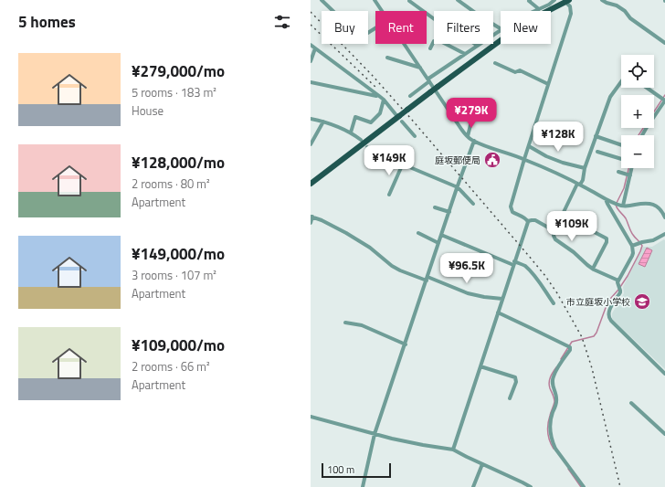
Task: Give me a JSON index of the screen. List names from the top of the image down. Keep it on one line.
{"places":{"public building":["庭坂郵便局"],"school or university":["市立庭坂小学校"]},"scale_bar":"100 m","page":{"heading":"5 homes","chip":["Buy","Rent","Filters","New"],"list":[{"name":"¥279,000/mo","note":"5 rooms · 183 m² · House"},{"name":"¥128,000/mo","note":"2 rooms · 80 m² · Apartment"},{"name":"¥149,000/mo","note":"3 rooms · 107 m² · Apartment"},{"name":"¥109,000/mo","note":"2 rooms · 66 m² · Apartment"}],"map_buttons":["+","−"],"price":["¥279K","¥128K","¥149K","¥109K","¥96.5K"],"scale":"100 m"}}
